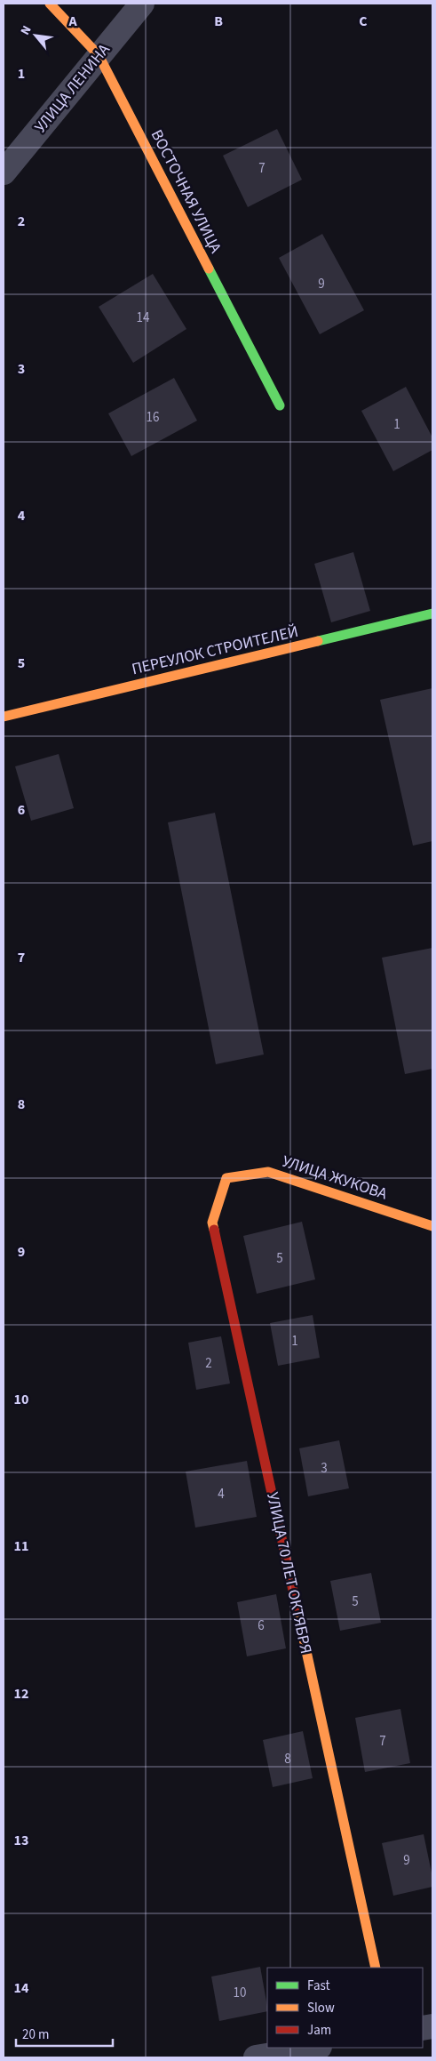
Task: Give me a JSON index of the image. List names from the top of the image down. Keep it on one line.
{"streets":{"street":["УЛИЦА ЛЕНИНА","ВОСТОЧНАЯ УЛИЦА","ПЕРЕУЛОК СТРОИТЕЛЕЙ","УЛИЦА ЖУКОВА","УЛИЦА 70 ЛЕТ ОКТЯБРЯ"]},"crossings":[["УЛИЦА ЛЕНИНА","ВОСТОЧНАЯ УЛИЦА"],["УЛИЦА ЖУКОВА","УЛИЦА 70 ЛЕТ ОКТЯБРЯ"]],"house_numbers":["7","9","14","16","1","5","1","2","3","4","5","6","7","8","9","10"],"legend":["Fast","Slow","Jam"],"scale_bar":"20 m","north":"top left","grid":{"columns":["A","B","C"],"rows":["1","2","3","4","5","6","7","8","9","10","11","12","13","14"]}}
